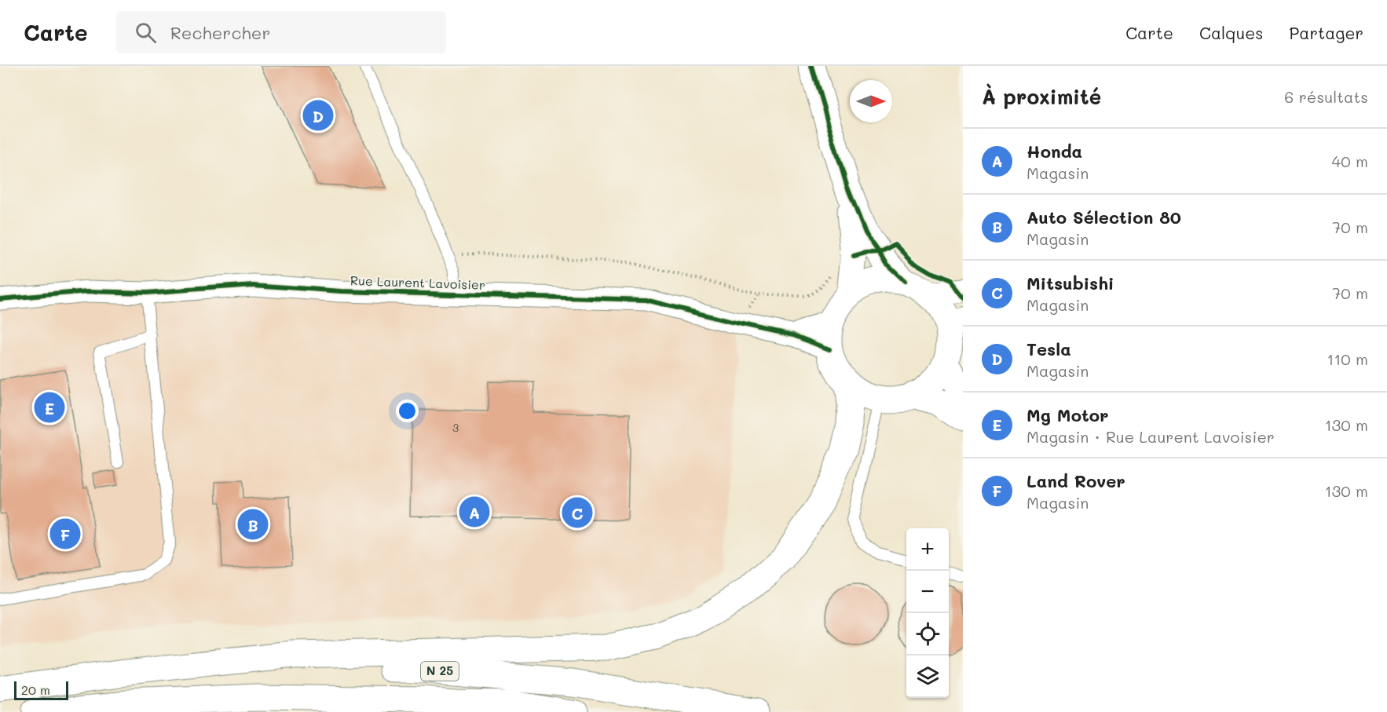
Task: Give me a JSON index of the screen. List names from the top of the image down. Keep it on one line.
{"streets":{"main road":["N 25"],"street":["Rue Laurent Lavoisier"]},"house_numbers":["3"],"scale_bar":"20 m","north":"right","page":{"header":"Carte","search":"Rechercher","nav":["Carte","Calques","Partager"],"heading":["À proximité","6 résultats"],"pins":["D","E","A","C","B","F"],"list":[{"mark":"A","name":"Honda","note":"Magasin","value":"40 m"},{"mark":"B","name":"Auto Sélection 80","note":"Magasin","value":"70 m"},{"mark":"C","name":"Mitsubishi","note":"Magasin","value":"70 m"},{"mark":"D","name":"Tesla","note":"Magasin","value":"110 m"},{"mark":"E","name":"Mg Motor","note":"Magasin · Rue Laurent Lavoisier","value":"130 m"},{"mark":"F","name":"Land Rover","note":"Magasin","value":"130 m"}],"map_buttons":["+","−"],"scale":"20 m"}}
